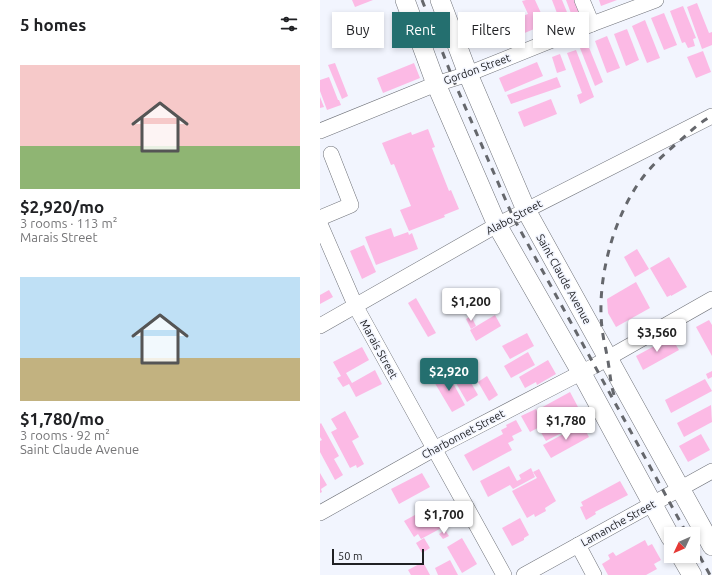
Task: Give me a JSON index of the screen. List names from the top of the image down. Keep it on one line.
{"streets":{"main road":["Saint Claude Avenue"],"street":["Gordon Street","Alabo Street","Marais Street","Charbonnet Street","Lamanche Street"]},"crossings":[["Gordon Street","Saint Claude Avenue"],["Alabo Street","Saint Claude Avenue"],["Alabo Street","Marais Street"],["Saint Claude Avenue","Charbonnet Street"],["Saint Claude Avenue","Lamanche Street"],["Marais Street","Charbonnet Street"]],"scale_bar":"50 m","north":"bottom left","page":{"heading":"5 homes","chip":["Buy","Rent","Filters","New"],"list":[{"name":"$2,920/mo","note":"3 rooms · 113 m² · Marais Street"},{"name":"$1,780/mo","note":"3 rooms · 92 m² · Saint Claude Avenue"}],"price":["$1,200","$3,560","$2,920","$1,780","$1,700"],"scale":"50 m"}}
